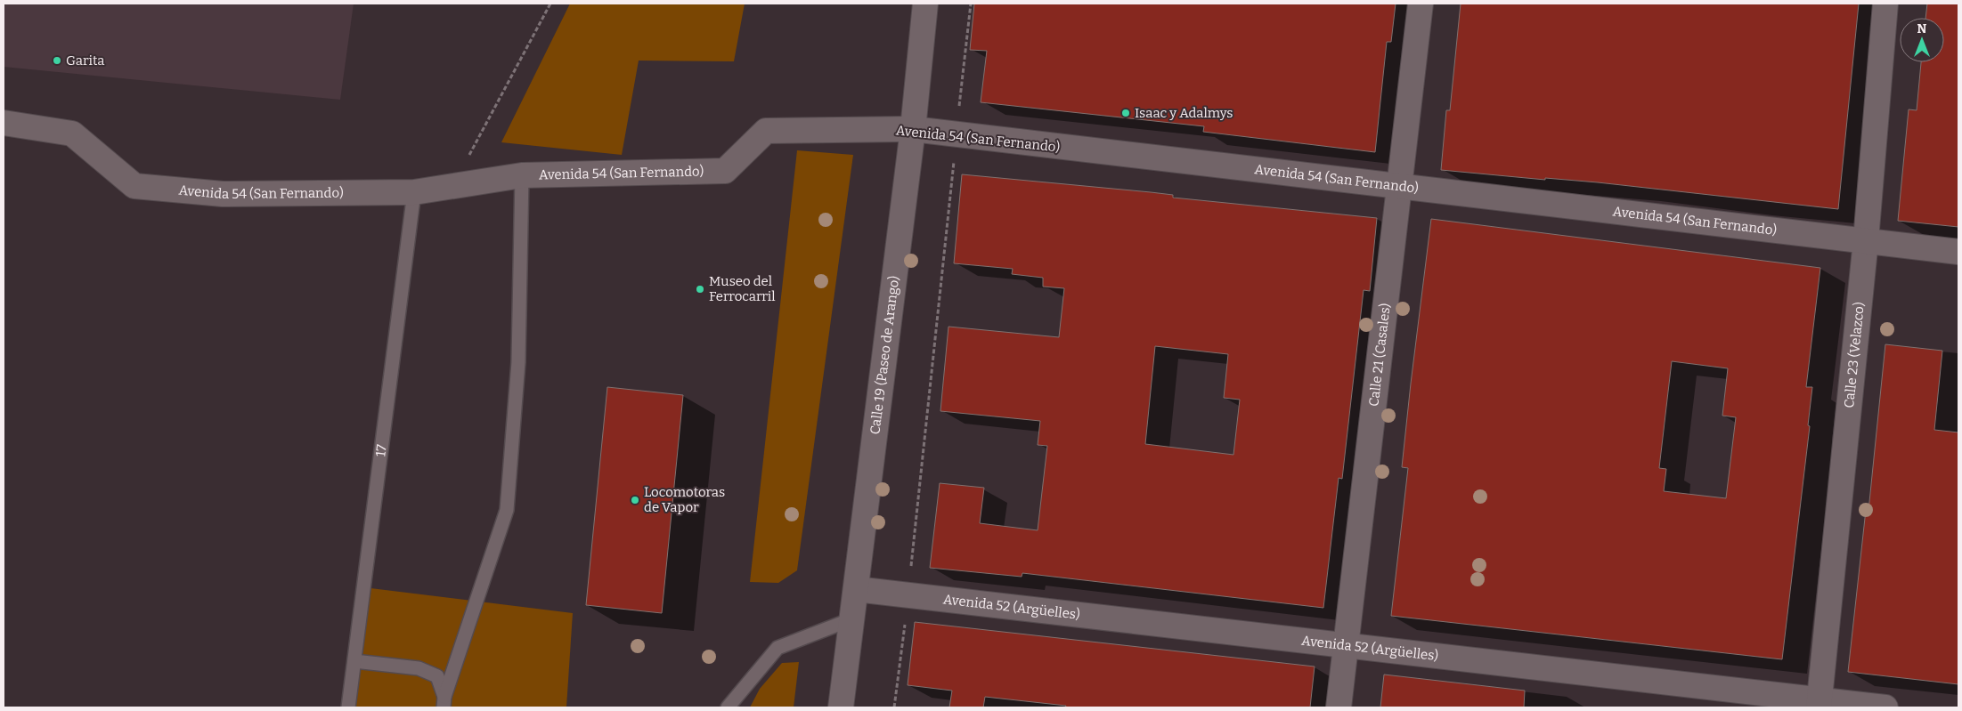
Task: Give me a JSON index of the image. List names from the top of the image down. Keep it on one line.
{"streets":{"street":["Avenida 54 (San Fernando)","Calle 19 (Paseo de Arango)","Calle 21 (Casales)","Calle 23 (Velazco)","Avenida 52 (Argüelles)"],"lane":["17"]},"crossings":[["Avenida 54 (San Fernando)","Calle 19 (Paseo de Arango)"],["Avenida 54 (San Fernando)","Calle 21 (Casales)"],["Avenida 54 (San Fernando)","Calle 23 (Velazco)"],["Avenida 54 (San Fernando)","17"],["Calle 19 (Paseo de Arango)","Avenida 52 (Argüelles)"],["Calle 21 (Casales)","Avenida 52 (Argüelles)"],["Calle 23 (Velazco)","Avenida 52 (Argüelles)"]],"places":["Garita","Isaac y Adalmys","Museo del Ferrocarril","Locomotoras de Vapor"],"north":"top"}
